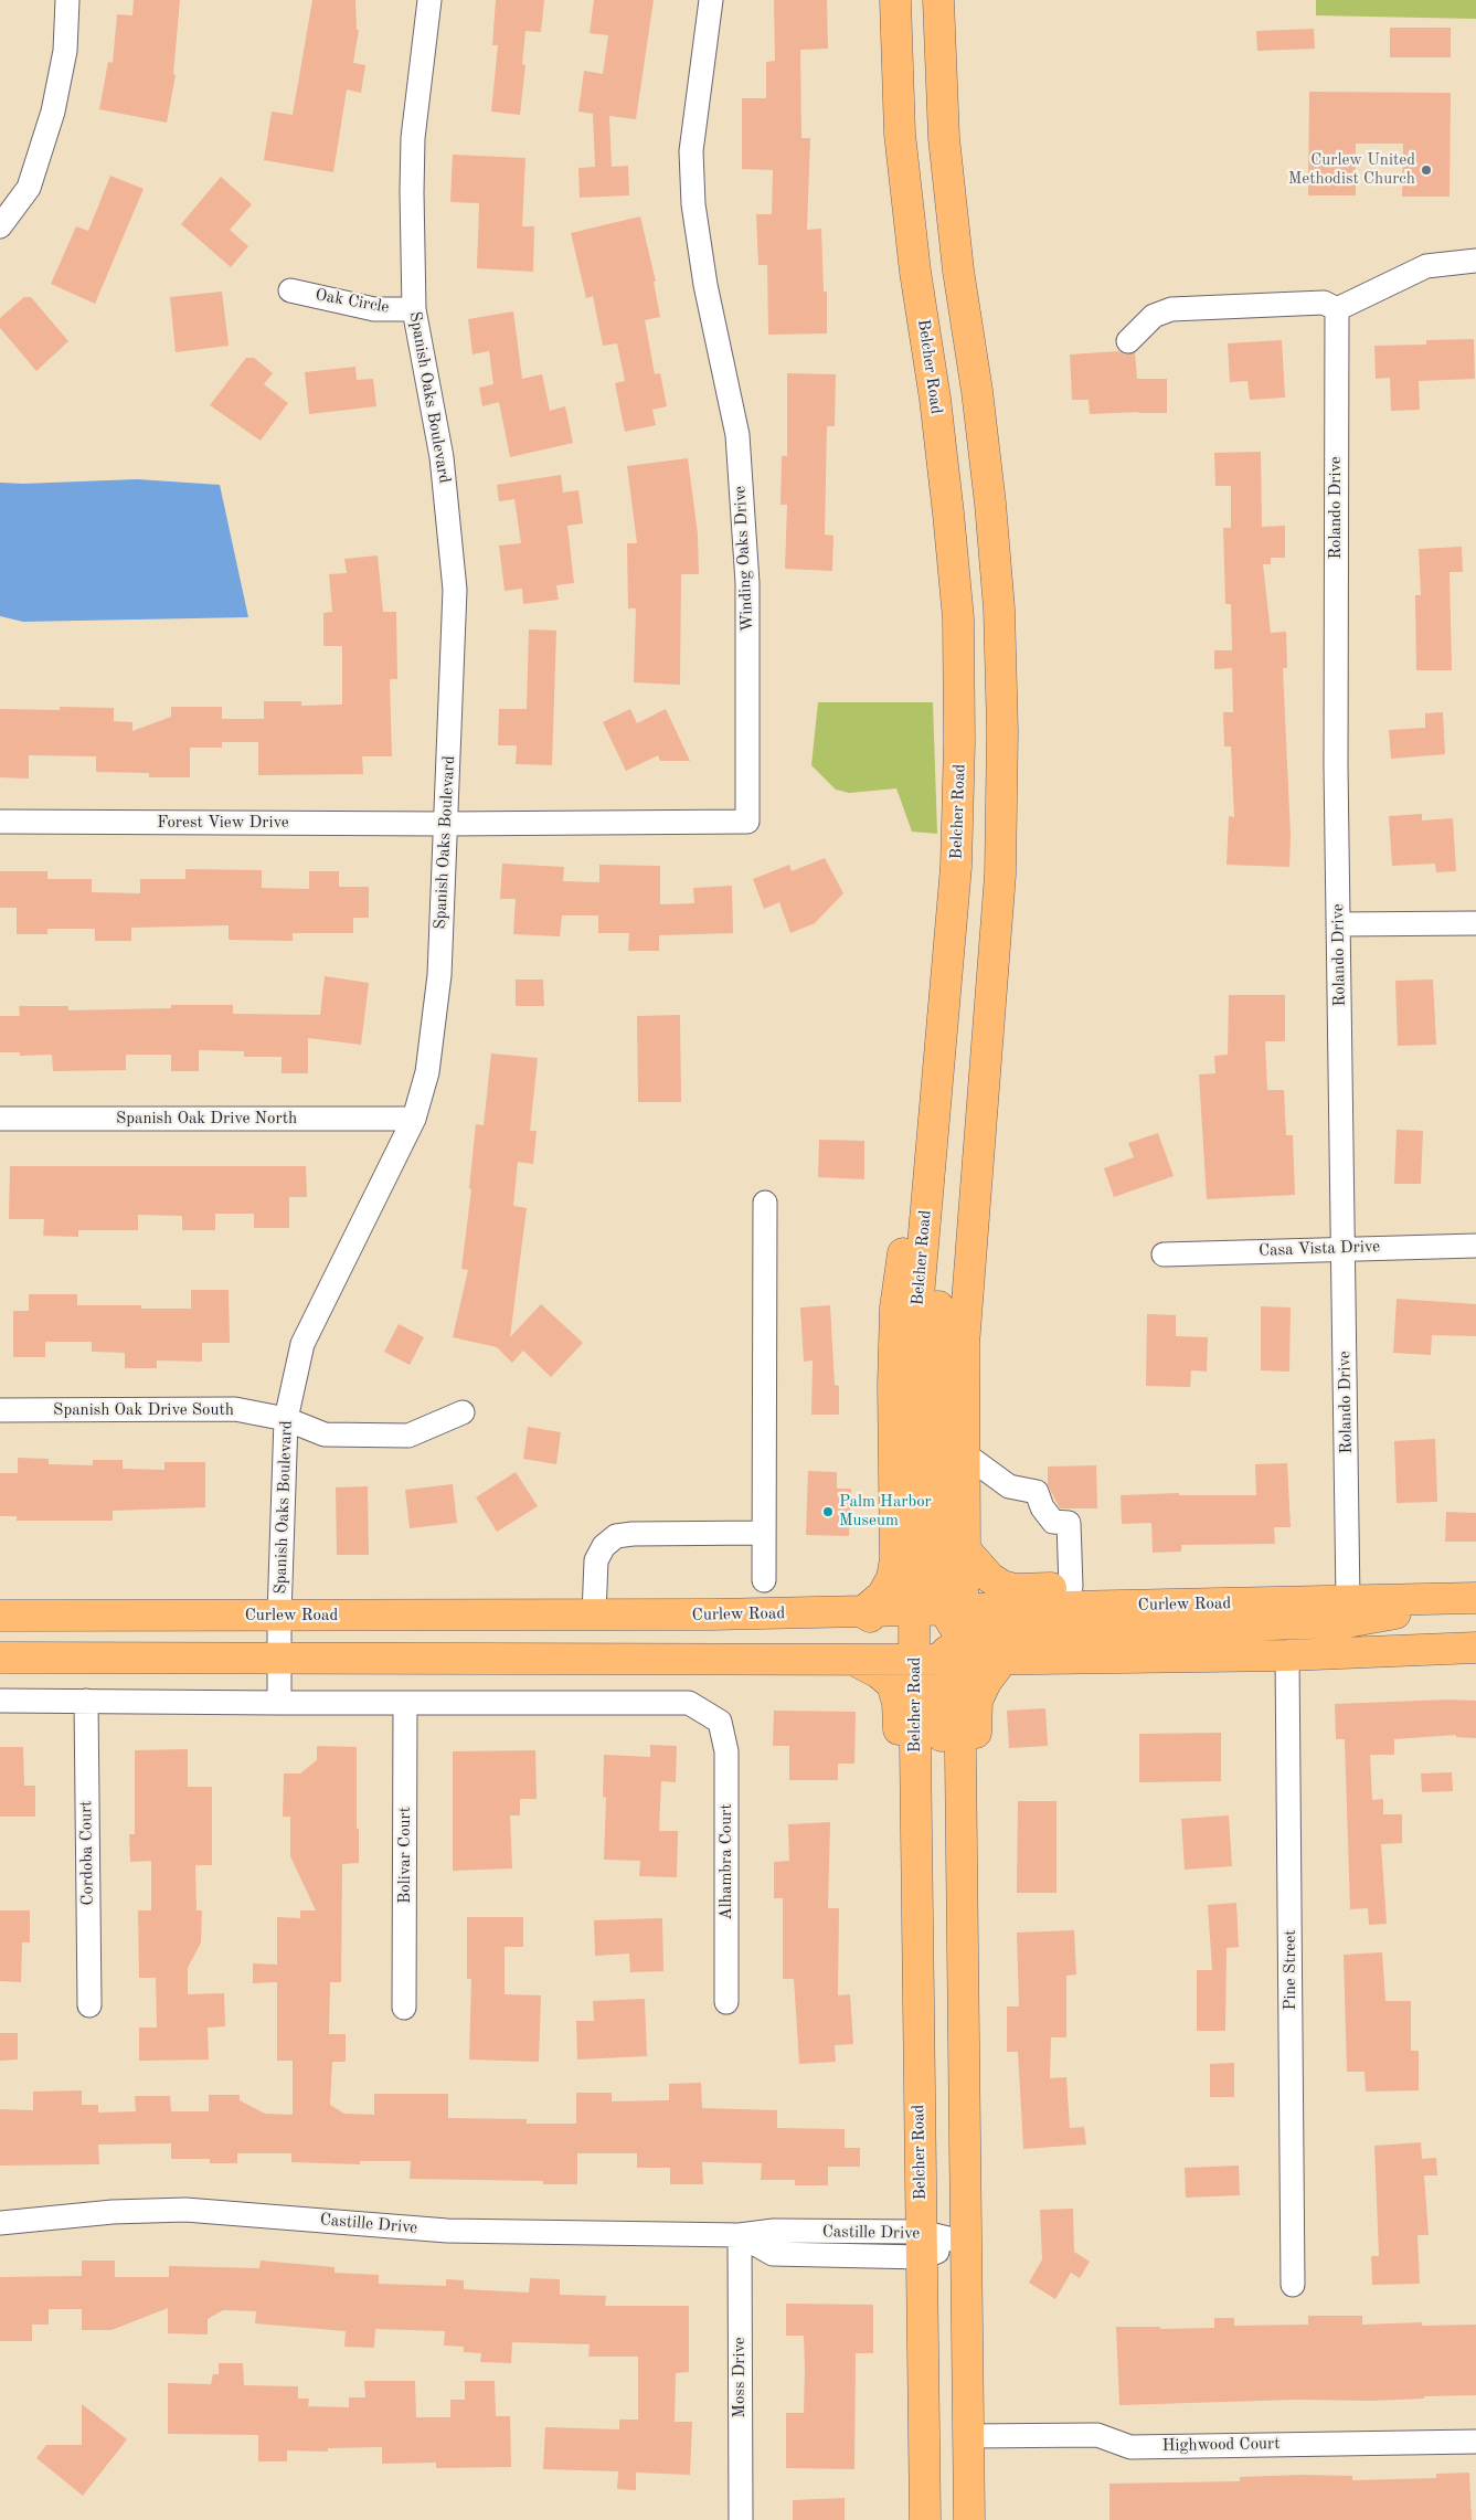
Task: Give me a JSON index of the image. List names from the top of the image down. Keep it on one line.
{"streets":{"main road":["Belcher Road","Curlew Road"],"street":["Oak Circle","Spanish Oaks Boulevard","Rolando Drive","Winding Oaks Drive","Forest View Drive","Spanish Oak Drive North","Casa Vista Drive","Spanish Oak Drive South","Cordoba Court","Bolivar Court","Alhambra Court","Pine Street","Castille Drive","Moss Drive","Highwood Court"]},"crossings":[["Oak Circle","Spanish Oaks Boulevard"],["Belcher Road","Curlew Road"],["Belcher Road","Castille Drive"],["Belcher Road","Highwood Court"],["Spanish Oaks Boulevard","Winding Oaks Drive"],["Spanish Oaks Boulevard","Forest View Drive"],["Spanish Oaks Boulevard","Spanish Oak Drive North"],["Spanish Oaks Boulevard","Spanish Oak Drive South"],["Spanish Oaks Boulevard","Curlew Road"],["Rolando Drive","Casa Vista Drive"],["Rolando Drive","Curlew Road"],["Winding Oaks Drive","Forest View Drive"],["Curlew Road","Pine Street"],["Bolivar Court","Alhambra Court"],["Castille Drive","Moss Drive"]],"places":["Curlew United Methodist Church","Palm Harbor Museum"]}
